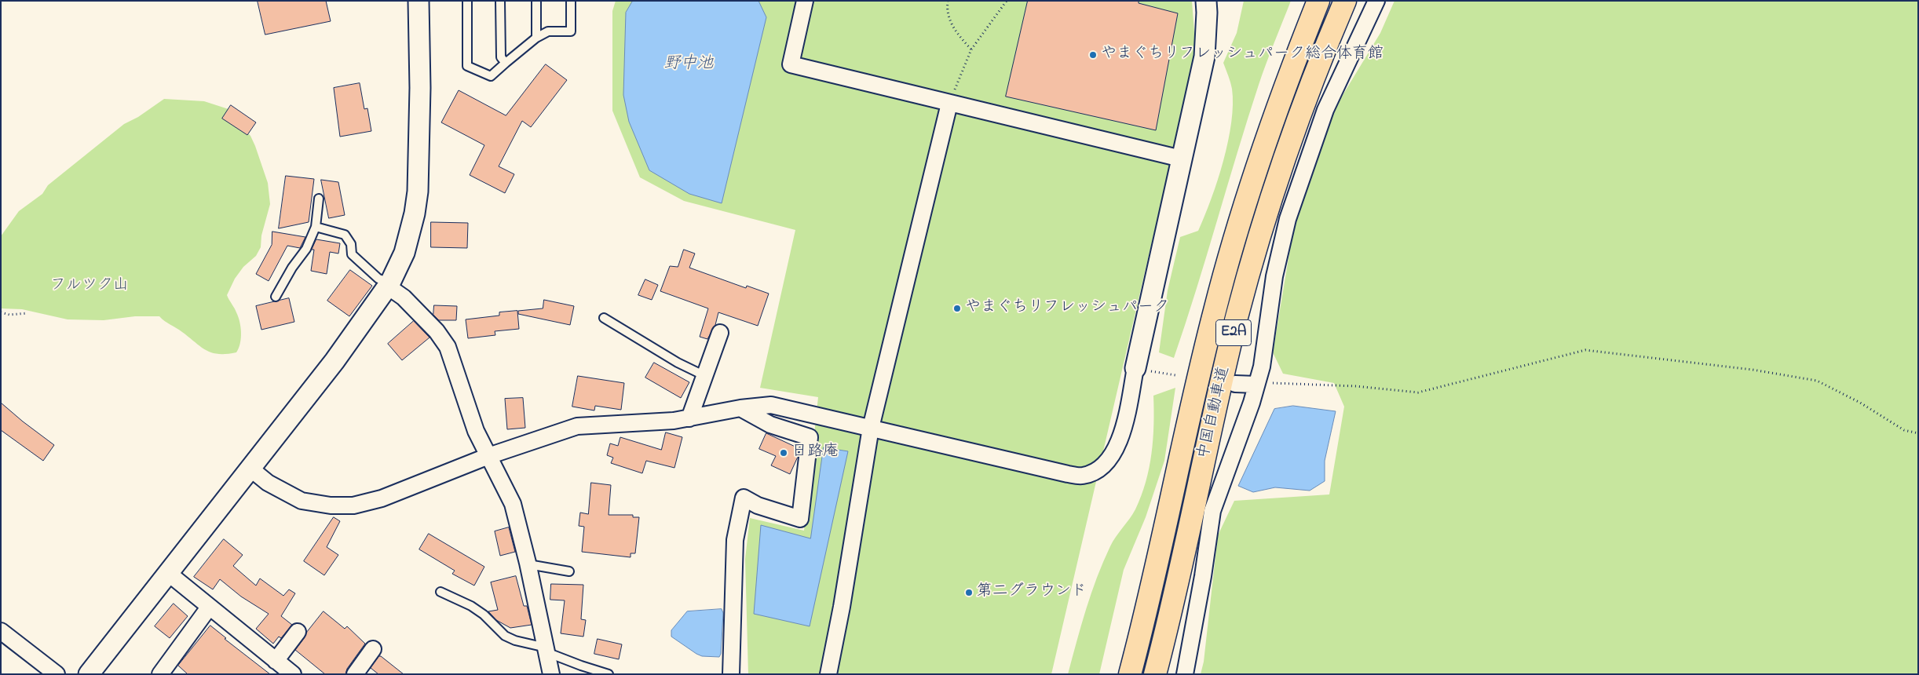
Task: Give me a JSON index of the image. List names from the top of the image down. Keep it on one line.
{"streets":{"highway":["E2A","中国自動車道"]},"water":["野中池"],"parks":["フルツク山"],"places":["やまぐちリフレッシュパーク総合体育館","やまぐちリフレッシュパーク","日路庵","第二グラウンド"]}
